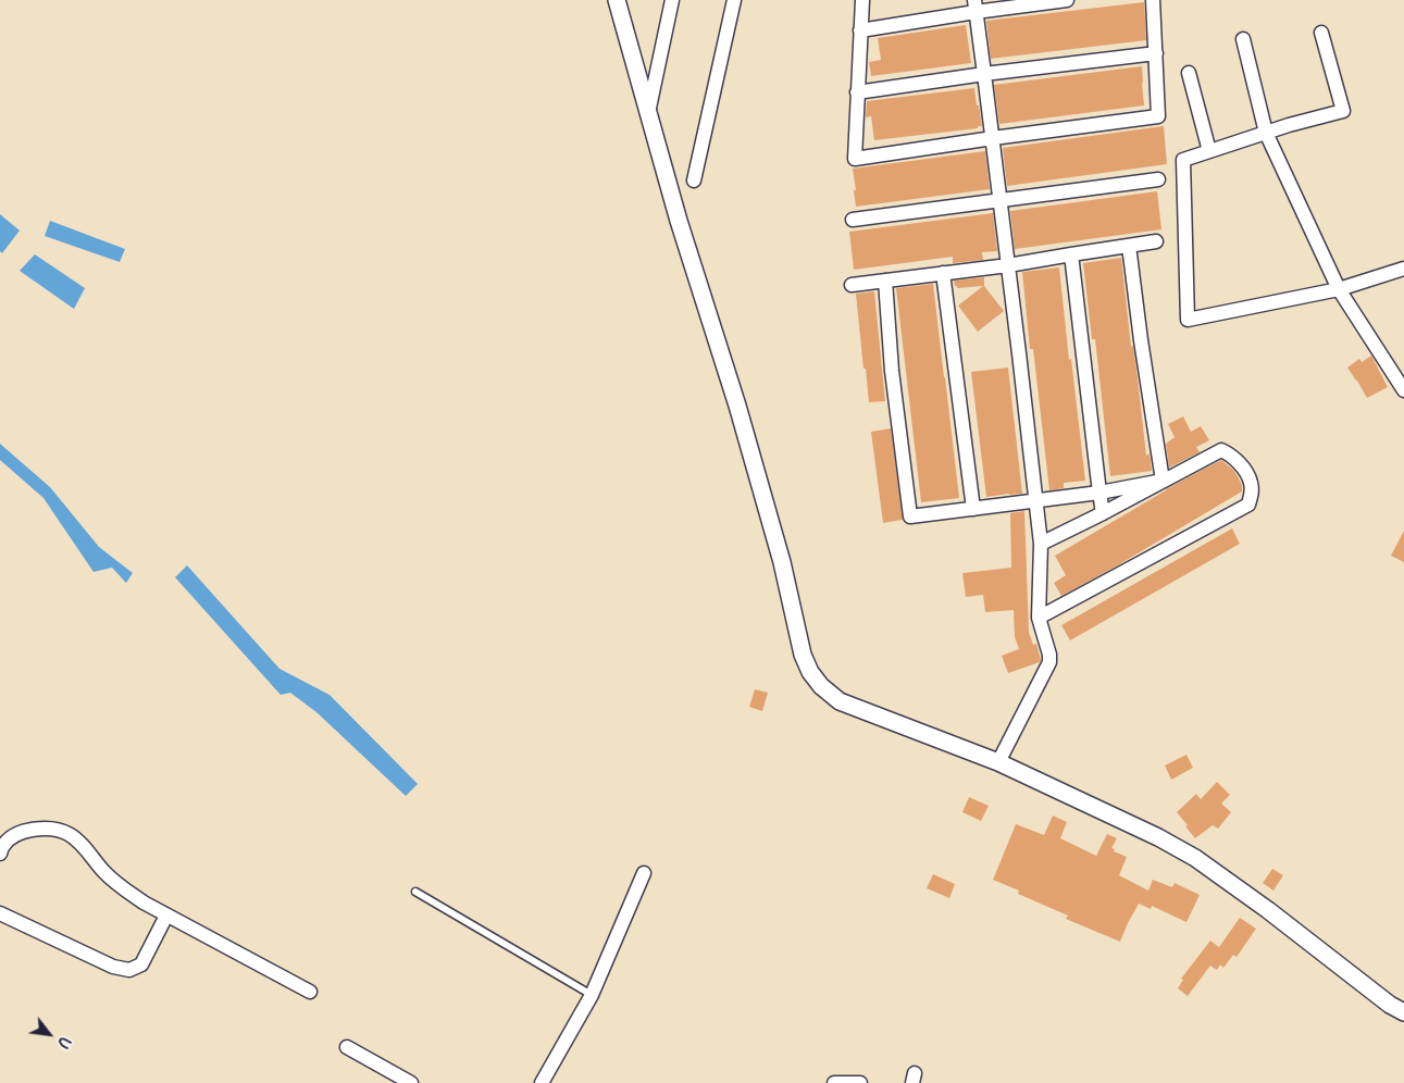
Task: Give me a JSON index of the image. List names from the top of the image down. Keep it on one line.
{"north":"bottom right"}
